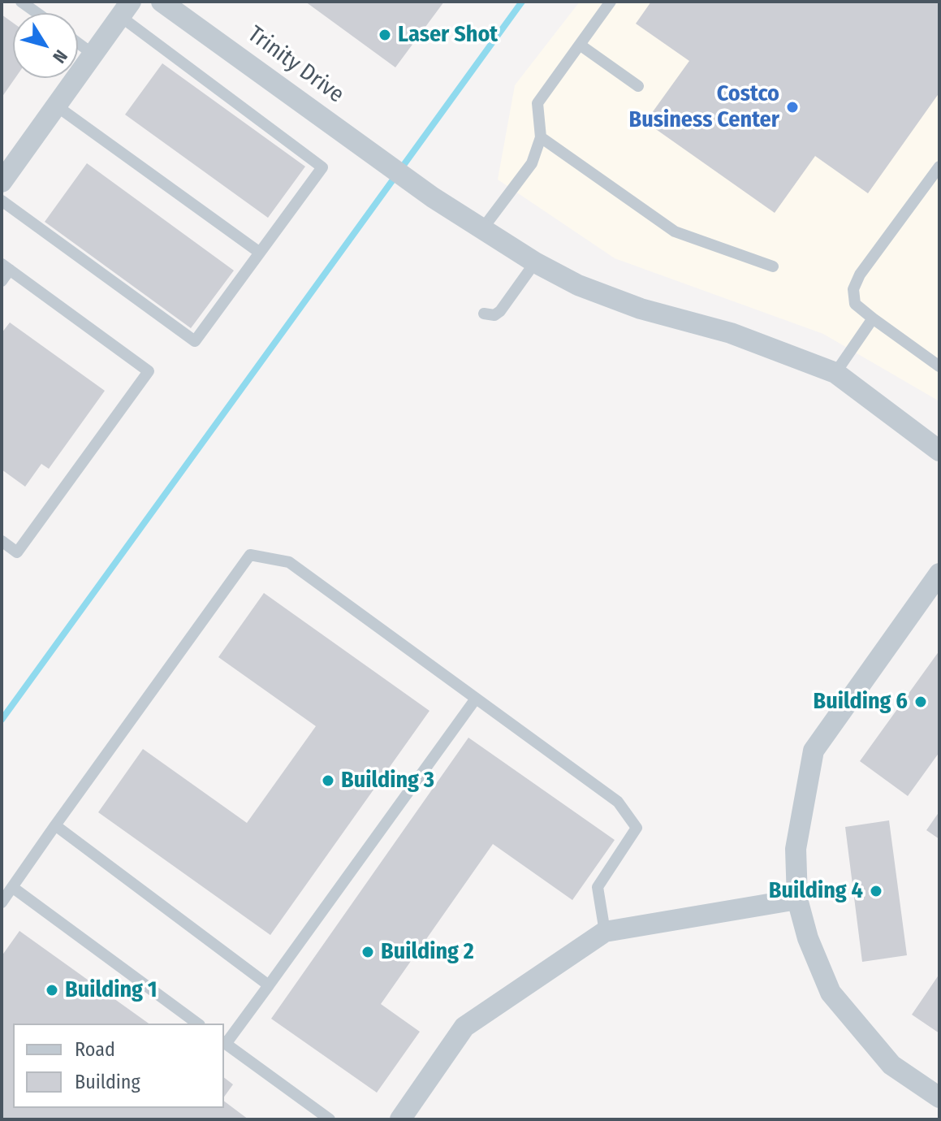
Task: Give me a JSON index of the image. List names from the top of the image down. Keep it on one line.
{"streets":{"street":["Trinity Drive"]},"places":["Laser Shot","Costco Business Center","Building 6","Building 3","Building 4","Building 2","Building 1"],"legend":["Road","Building"],"north":"bottom right"}
